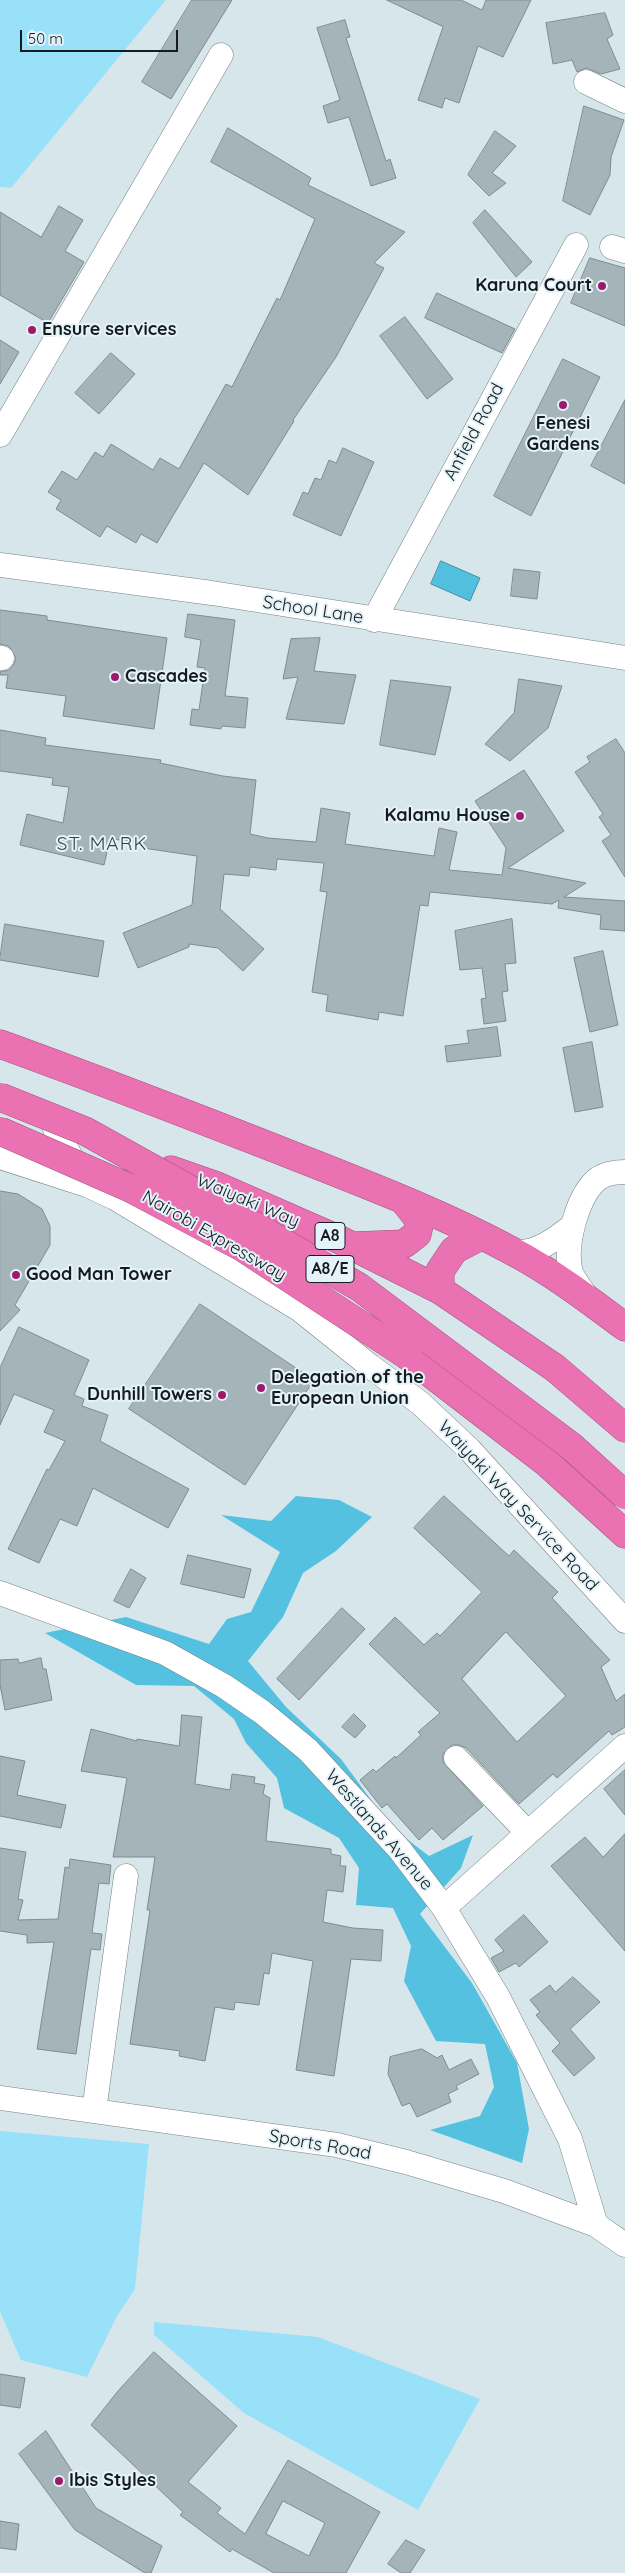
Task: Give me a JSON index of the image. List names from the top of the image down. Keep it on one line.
{"streets":{"highway":["Waiyaki Way","Nairobi Expressway","A8","A8/E"],"street":["Anfield Road","School Lane","Waiyaki Way Service Road","Westlands Avenue","Sports Road"]},"crossings":[["Anfield Road","School Lane"],["Waiyaki Way","Nairobi Expressway"],["Westlands Avenue","Sports Road"]],"districts":["ST. MARK"],"places":["Karuna Court","Ensure services","Fenesi Gardens","Cascades","Kalamu House","Good Man Tower","Delegation of the European Union","Dunhill Towers","Ibis Styles"],"scale_bar":"50 m"}
